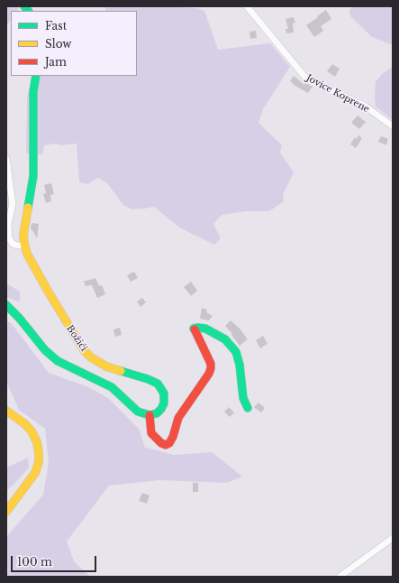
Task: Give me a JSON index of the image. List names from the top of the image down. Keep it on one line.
{"streets":{"main road":["Božići"],"street":["Jovice Koprene"]},"legend":["Fast","Slow","Jam"],"scale_bar":"100 m"}
